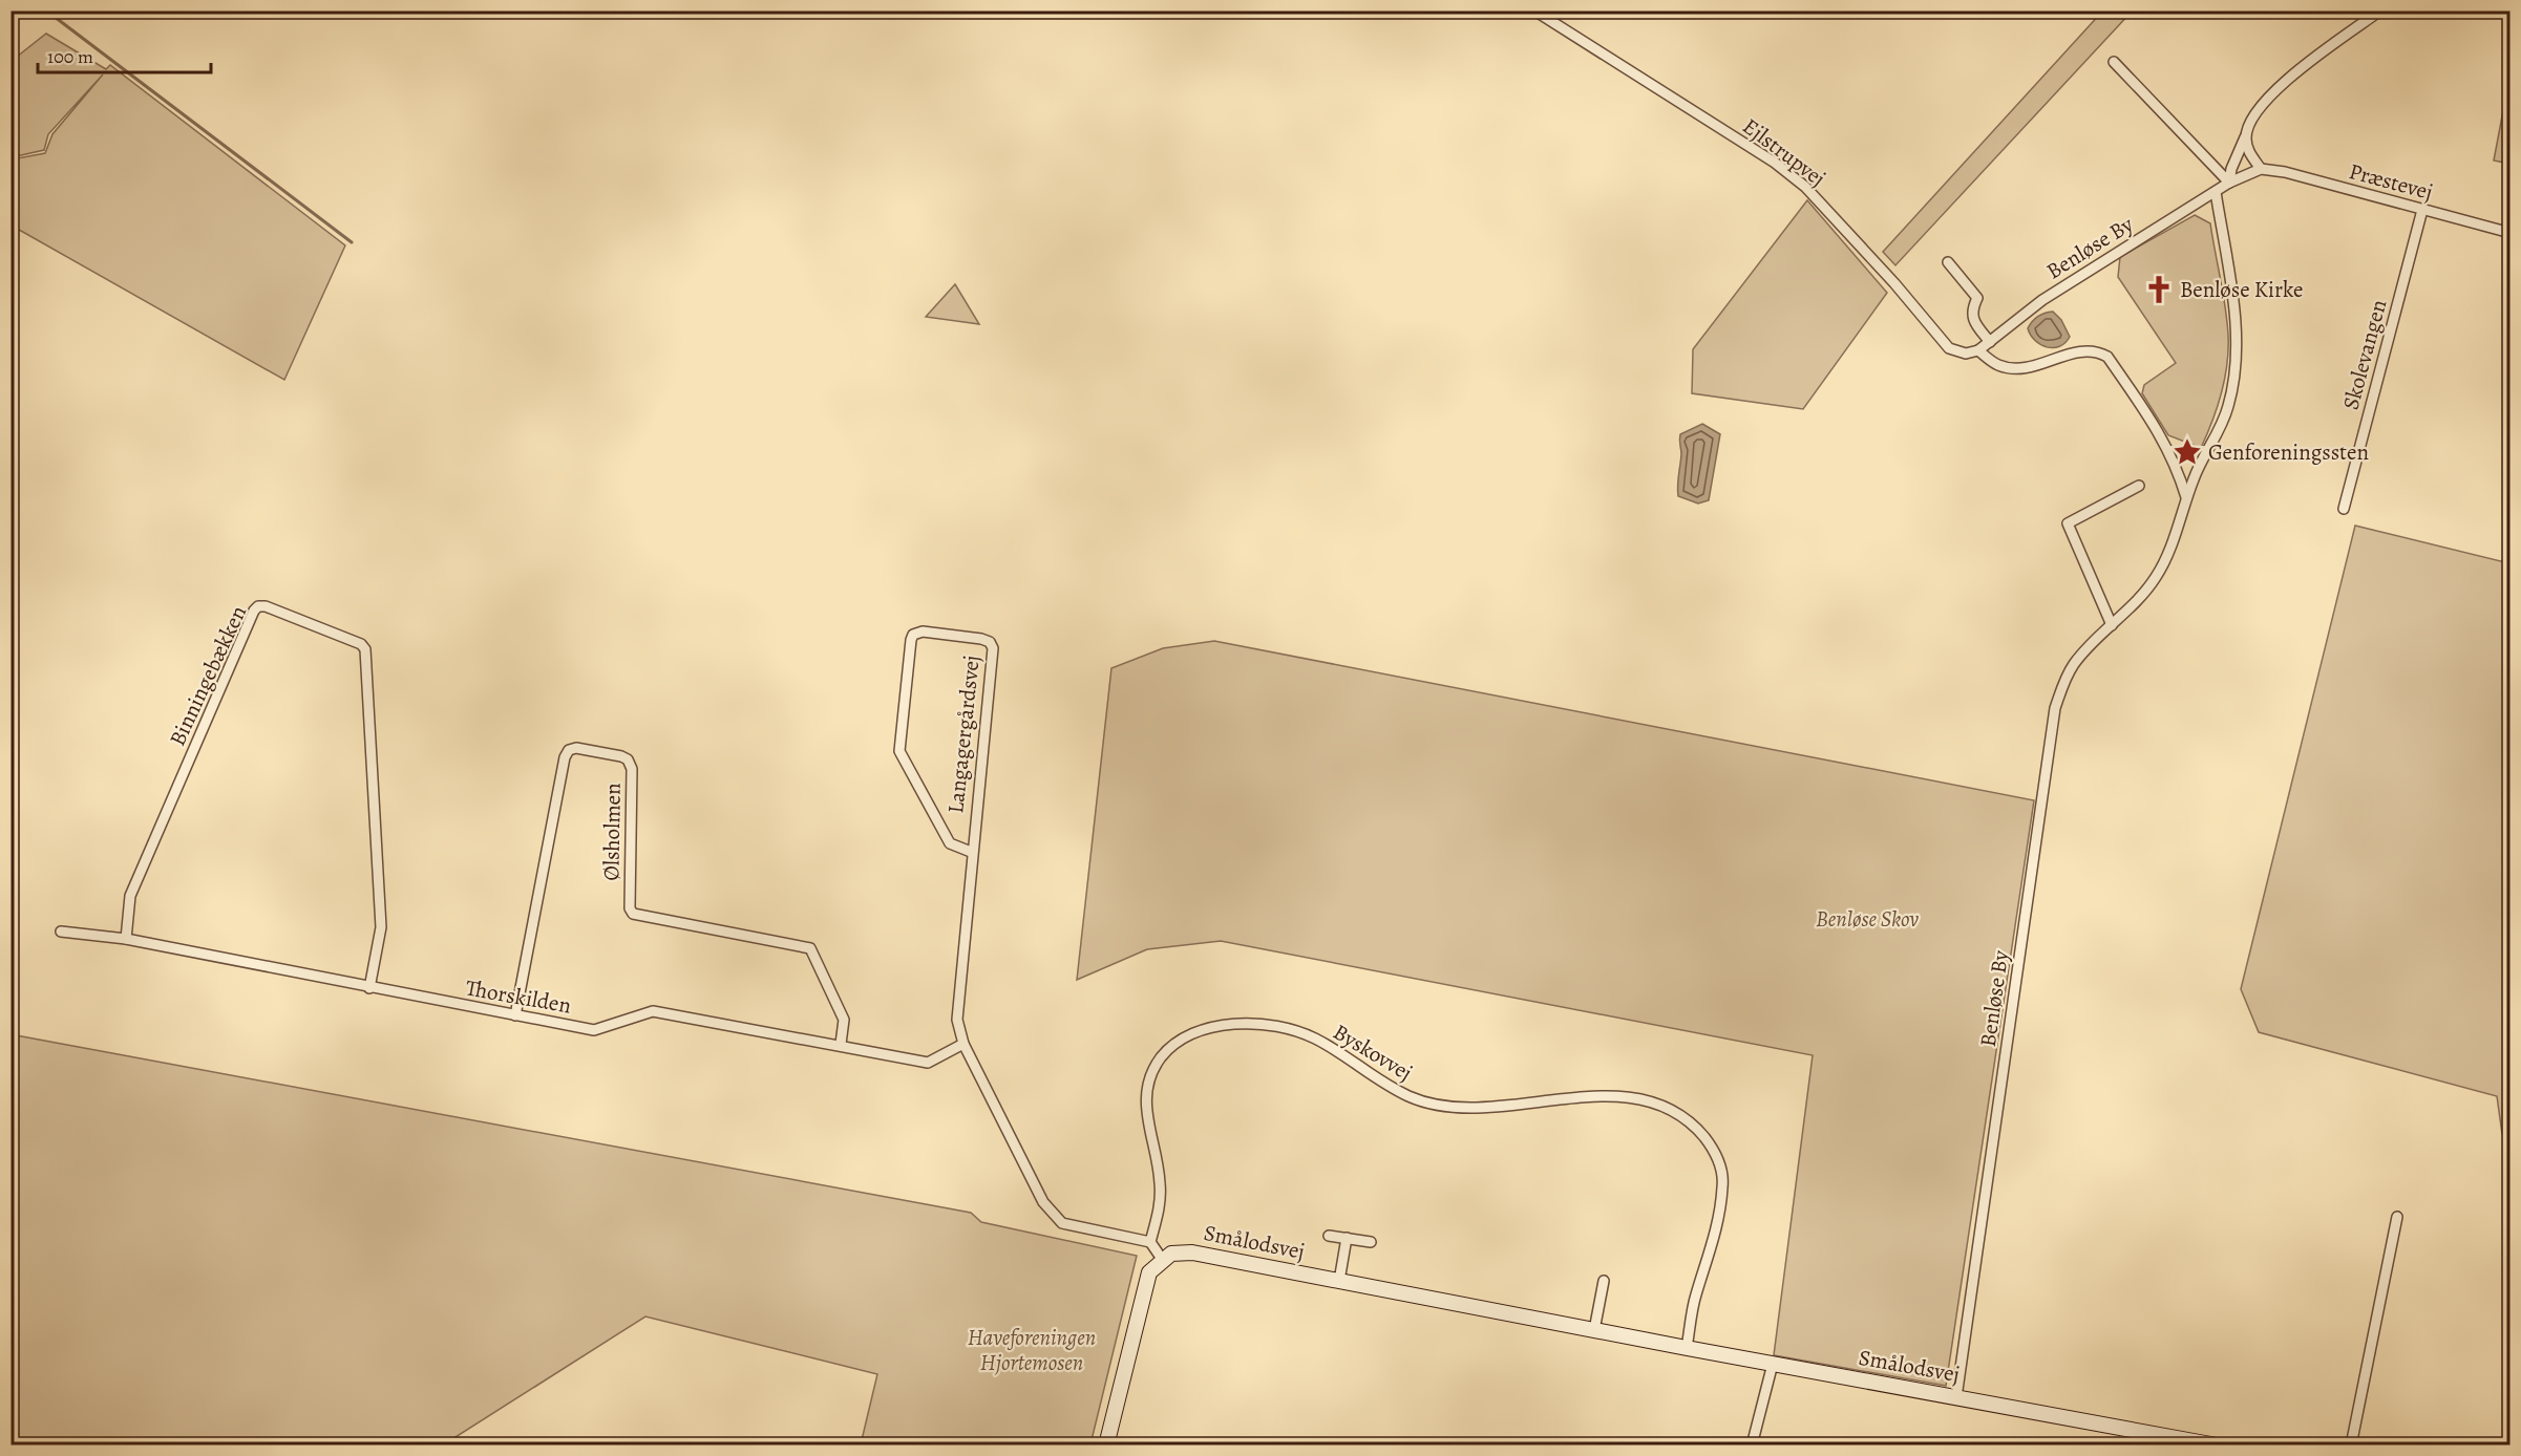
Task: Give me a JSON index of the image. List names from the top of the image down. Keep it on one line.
{"streets":{"street":["Ejlstrupvej","Præstevej","Benløse By","Skolevangen","Binningebækken","Langagergårdsvej","Ølsholmen","Thorskilden","Byskovvej","Smålodsvej"]},"crossings":[["Ejlstrupvej","Benløse By"],["Præstevej","Benløse By"],["Præstevej","Skolevangen"],["Benløse By","Smålodsvej"],["Binningebækken","Thorskilden"],["Langagergårdsvej","Thorskilden"],["Langagergårdsvej","Byskovvej"],["Ølsholmen","Thorskilden"],["Byskovvej","Smålodsvej"]],"parks":["Benløse Skov","Haveforeningen Hjortemosen"],"places":{"church":["Benløse Kirke"],"place":["Genforeningssten"]},"scale_bar":"100 m"}
